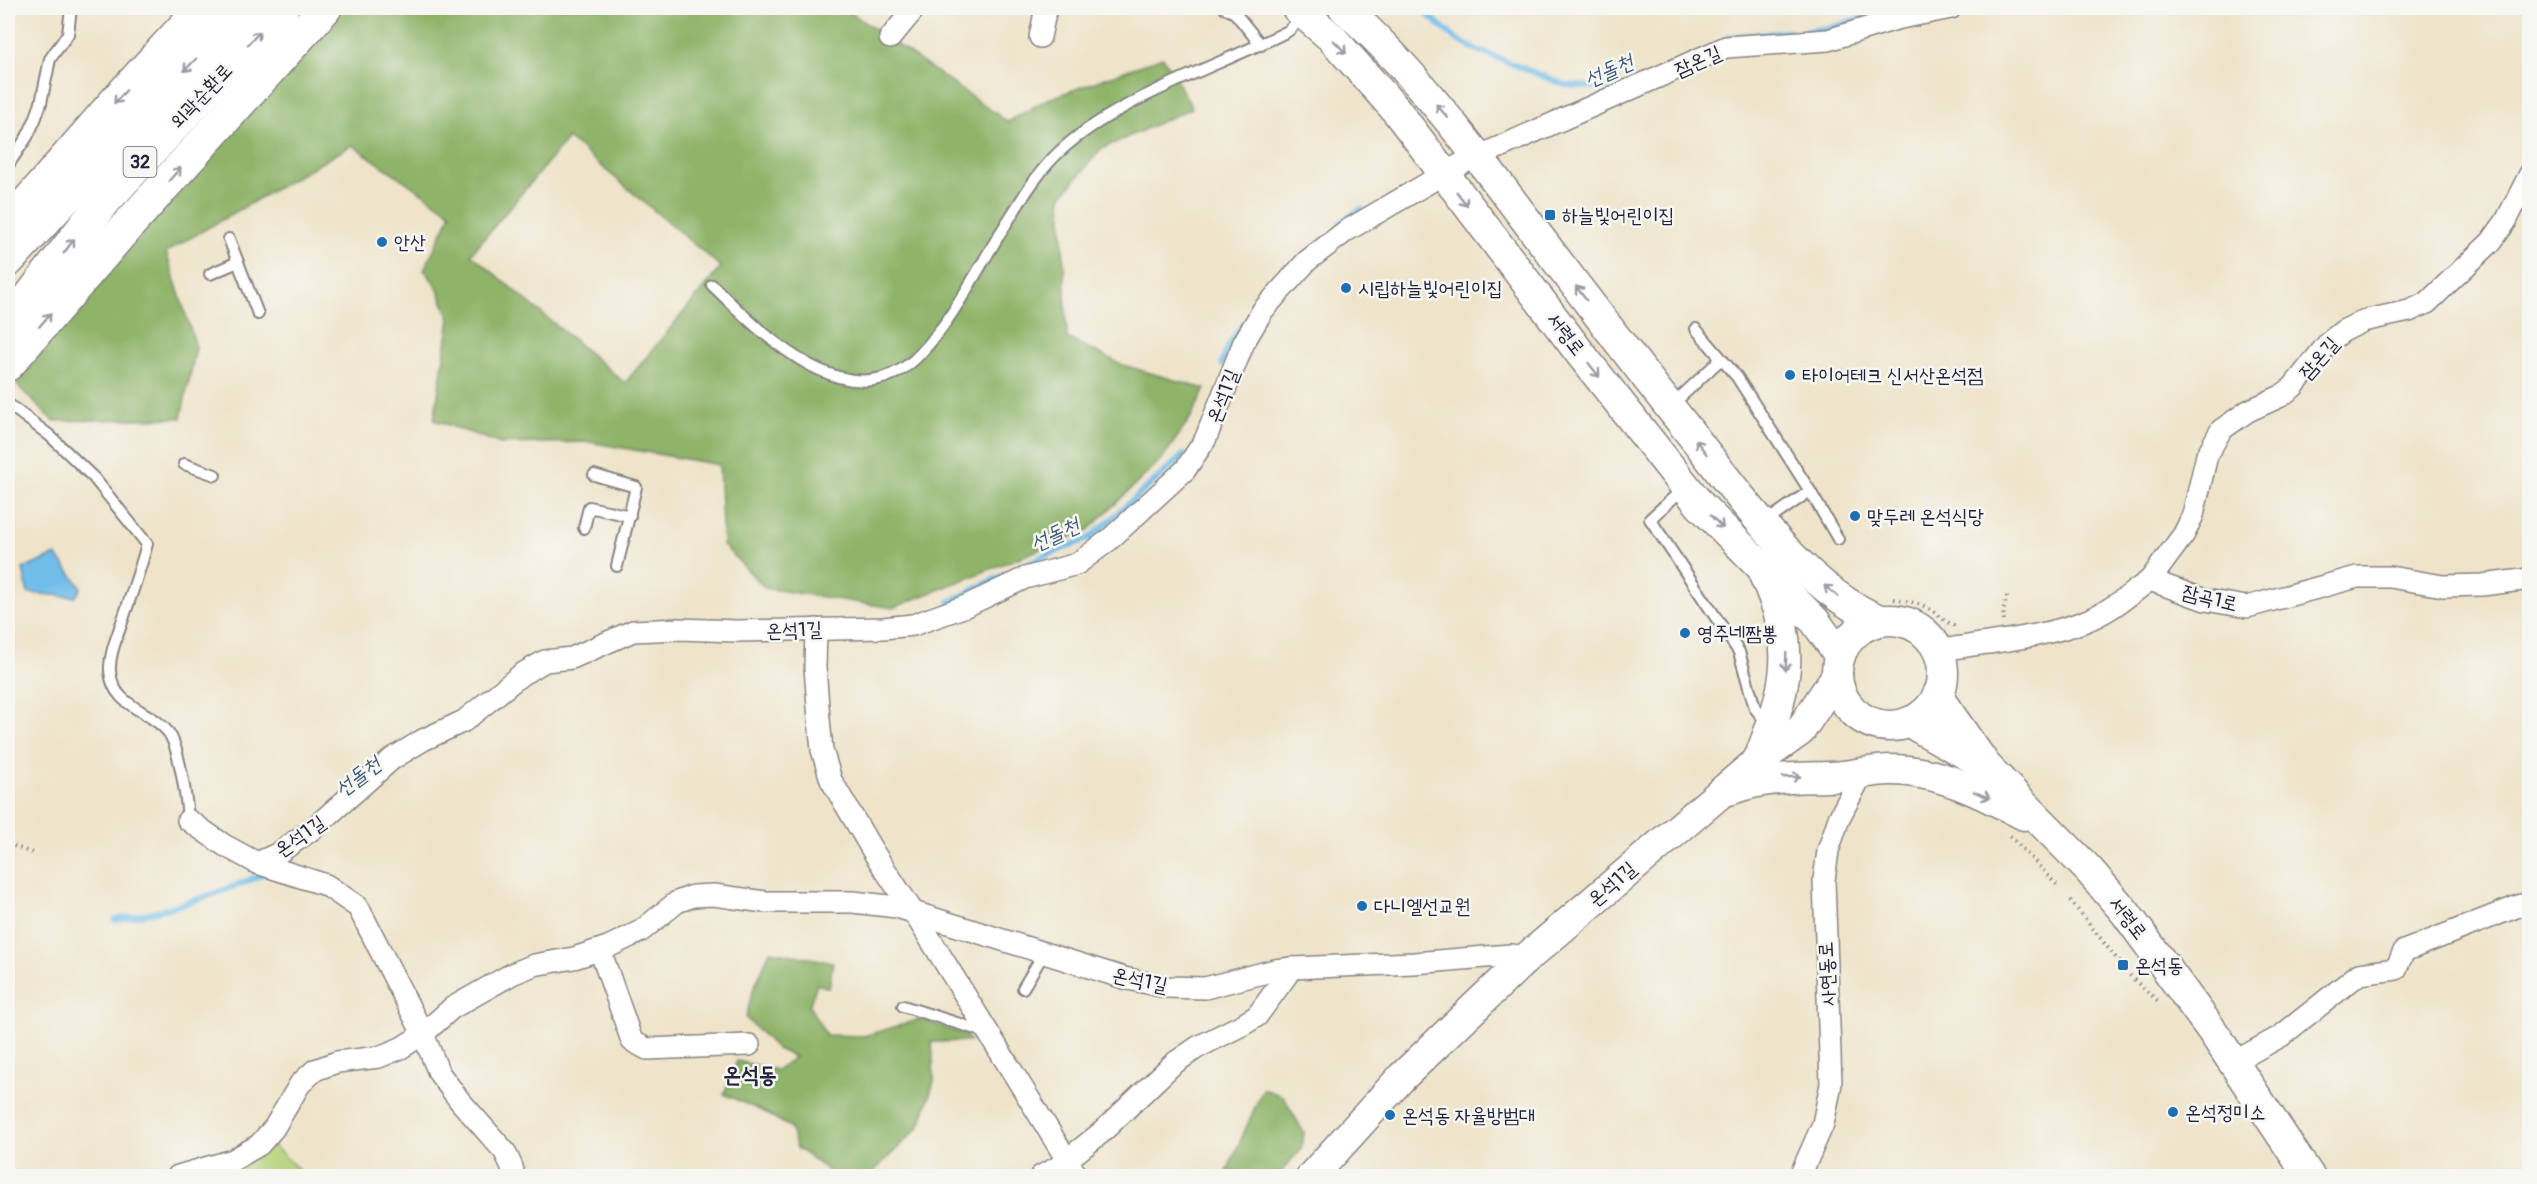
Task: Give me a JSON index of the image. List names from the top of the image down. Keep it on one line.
{"streets":{"highway":["외곽순환로","32"],"street":["잠온길","서령로","온석1길","잠곡1로","사연동로"]},"crossings":[["잠온길","서령로"],["잠온길","온석1길"],["잠온길","잠곡1로"],["서령로","온석1길"]],"districts":["온석동"],"water":["선돌천"],"places":{"transit":["하늘빛어린이집","온석동"],"other":["안산","시립하늘빛어린이집","타이어테크 신서산온석점","맞두레 온석식당","영주네짬뽕","다니엘선교원","온석정미소","온석동 자율방범대"]}}
